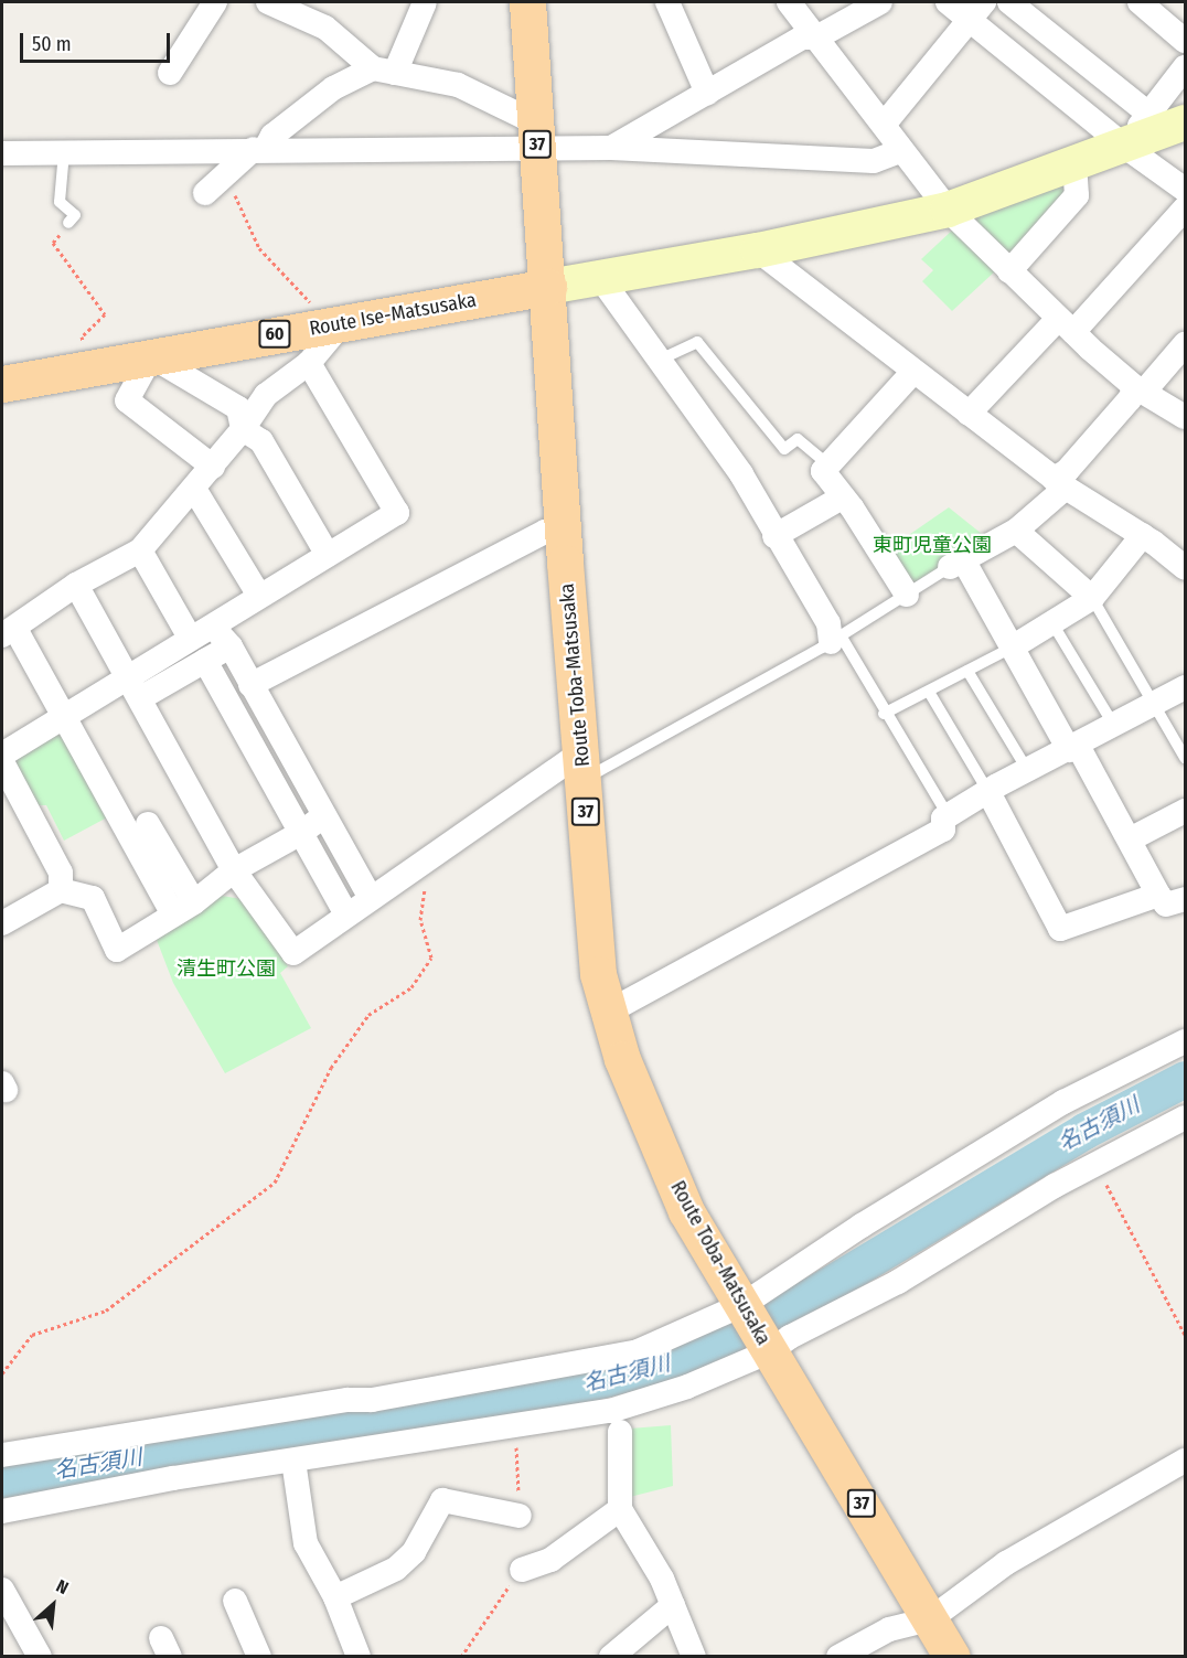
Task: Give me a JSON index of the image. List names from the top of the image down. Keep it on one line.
{"streets":{"main road":["37","Route Ise-Matsusaka","60","Route Toba-Matsusaka"]},"crossings":[["Route Ise-Matsusaka","Route Toba-Matsusaka"]],"water":["名古須川"],"parks":["東町児童公園","清生町公園"],"scale_bar":"50 m","north":"top right"}
